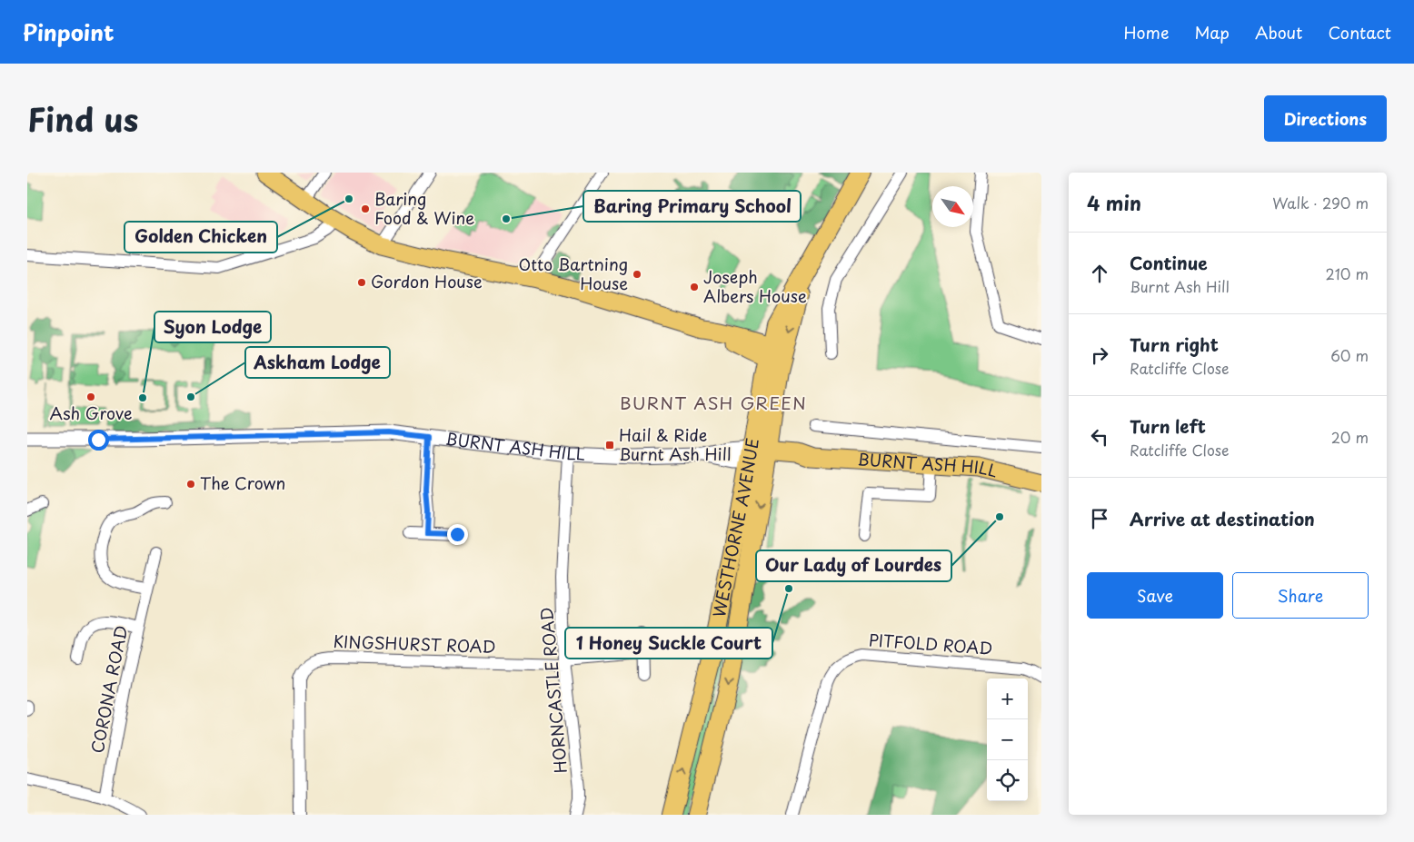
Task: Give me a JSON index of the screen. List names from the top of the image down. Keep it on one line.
{"streets":{"highway":["WESTHORNE AVENUE"],"main road":["BURNT ASH HILL"],"street":["KINGSHURST ROAD","PITFOLD ROAD","CORONA ROAD","HORNCASTLE ROAD"]},"crossings":[["BURNT ASH HILL","WESTHORNE AVENUE"],["BURNT ASH HILL","HORNCASTLE ROAD"],["KINGSHURST ROAD","HORNCASTLE ROAD"]],"districts":["BURNT ASH GREEN"],"places":{"other":["Golden Chicken","Baring Food & Wine","Baring Primary School","Otto Bartning House","Gordon House","Joseph Albers House","Ash Grove","Askham Lodge","Syon Lodge","The Crown","Our Lady of Lourdes","1 Honey Suckle Court"],"transit":["Hail & Ride Burnt Ash Hill"]},"north":"bottom right","page":{"header":"Pinpoint","nav":["Home","Map","About","Contact"],"title":"Find us","buttons":["Directions",["Save","Share"]],"heading":["4 min","Walk · 290 m"],"list":[["Continue","Burnt Ash Hill","210 m"],["Turn right","Ratcliffe Close","60 m"],["Turn left","Ratcliffe Close","20 m"],"Arrive at destination"],"map_buttons":["+","−"]}}
